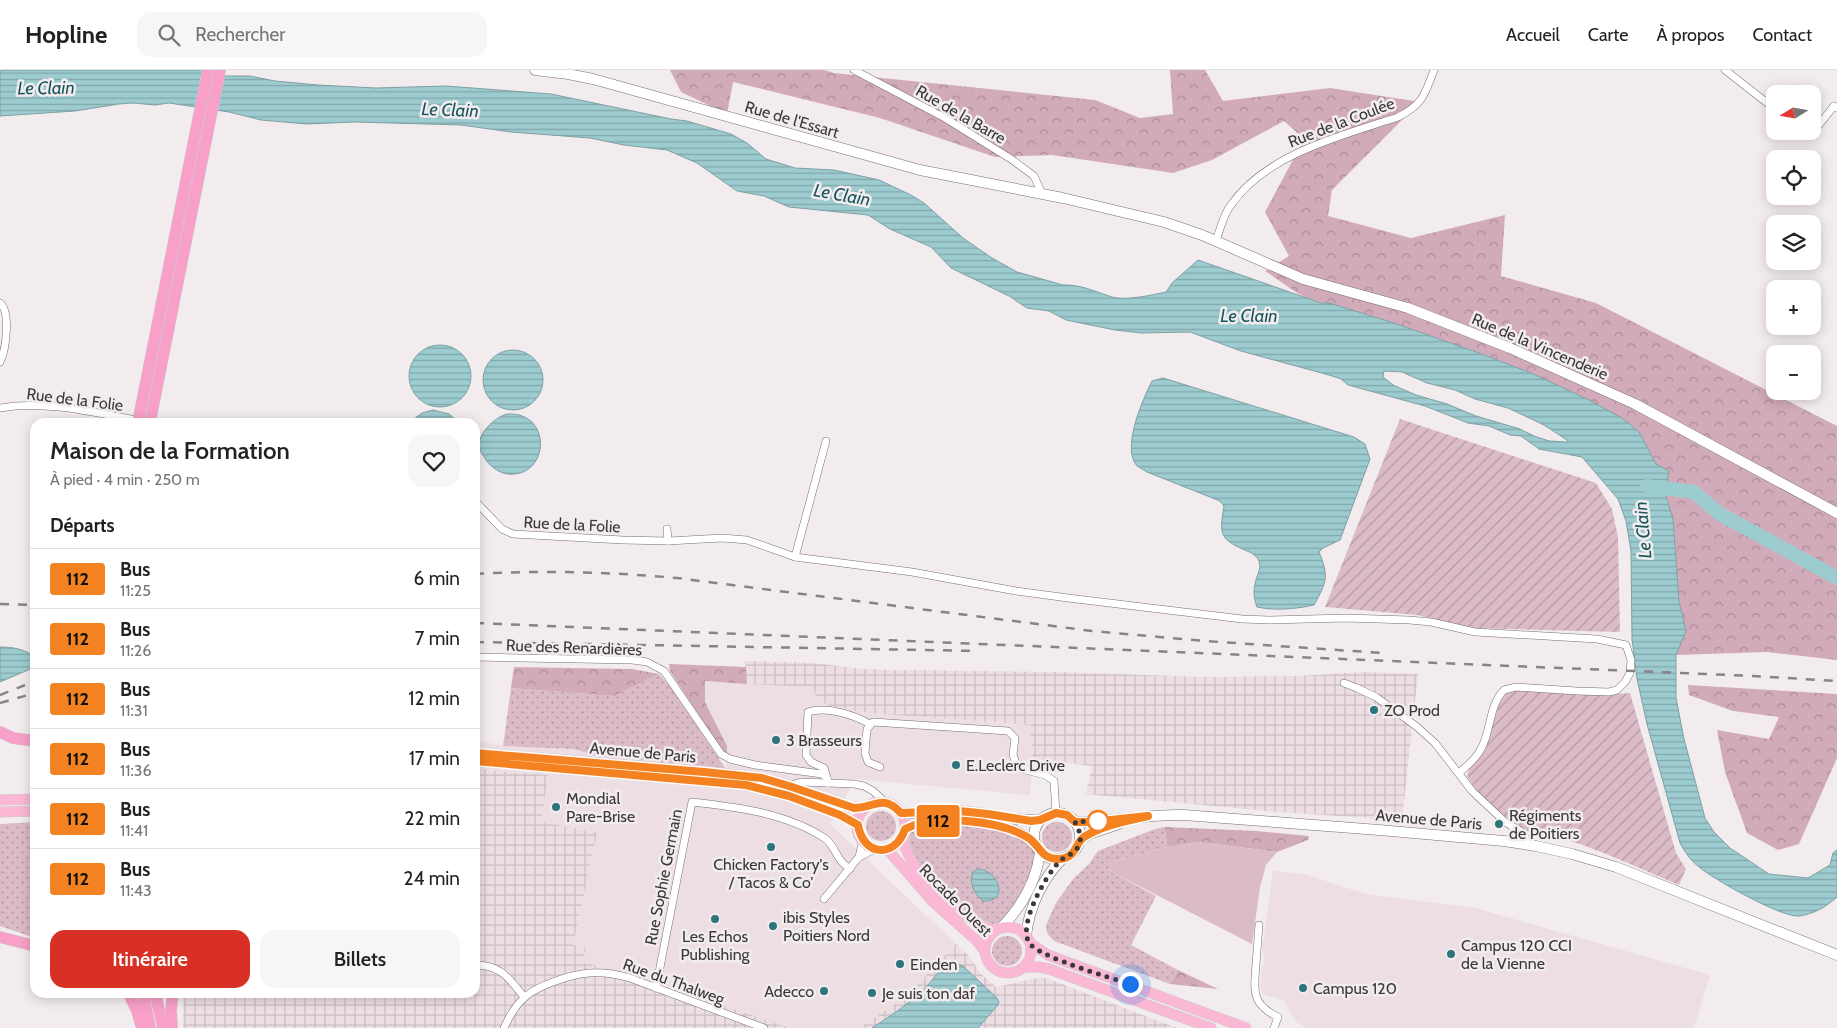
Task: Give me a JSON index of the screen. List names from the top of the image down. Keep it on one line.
{"streets":{"main road":["Rue de l'Essart","Rue de la Vincenderie","Avenue de Paris","Rocade Ouest"],"street":["Rue de la Barre","Rue de la Coulée","Rue de la Folie","Rue des Renardières","Rue Sophie Germain","Rue du Thalweg"]},"crossings":[["Rue de la Barre","Rue de l'Essart"],["Rue de la Coulée","Rue de la Vincenderie"],["Rue des Renardières","Avenue de Paris"],["Rue des Renardières","Rocade Ouest"],["Avenue de Paris","Rocade Ouest"],["Rue Sophie Germain","Rue du Thalweg"]],"water":["Le Clain"],"places":["ZO Prod","3 Brasseurs","E.Leclerc Drive","Mondial Pare-Brise","Régiments de Poitiers","Chicken Factory's / Tacos & Co'","Les Echos Publishing","ibis Styles Poitiers Nord","Campus 120 CCI de la Vienne","Einden","Campus 120","Adecco","Je suis ton daf"],"lines":["bus line 112"],"north":"left","page":{"header":"Hopline","search":"Rechercher","nav":["Accueil","Carte","À propos","Contact"],"on_map":"112","map_buttons":["+","−"],"heading":[["Maison de la Formation","À pied · 4 min · 250 m"],"Départs"],"list":[{"mark":"112","name":"Bus","note":"11:25","value":"6 min"},{"mark":"112","name":"Bus","note":"11:26","value":"7 min"},{"mark":"112","name":"Bus","note":"11:31","value":"12 min"},{"mark":"112","name":"Bus","note":"11:36","value":"17 min"},{"mark":"112","name":"Bus","note":"11:41","value":"22 min"},{"mark":"112","name":"Bus","note":"11:43","value":"24 min"}],"buttons":["Itinéraire","Billets"]}}
